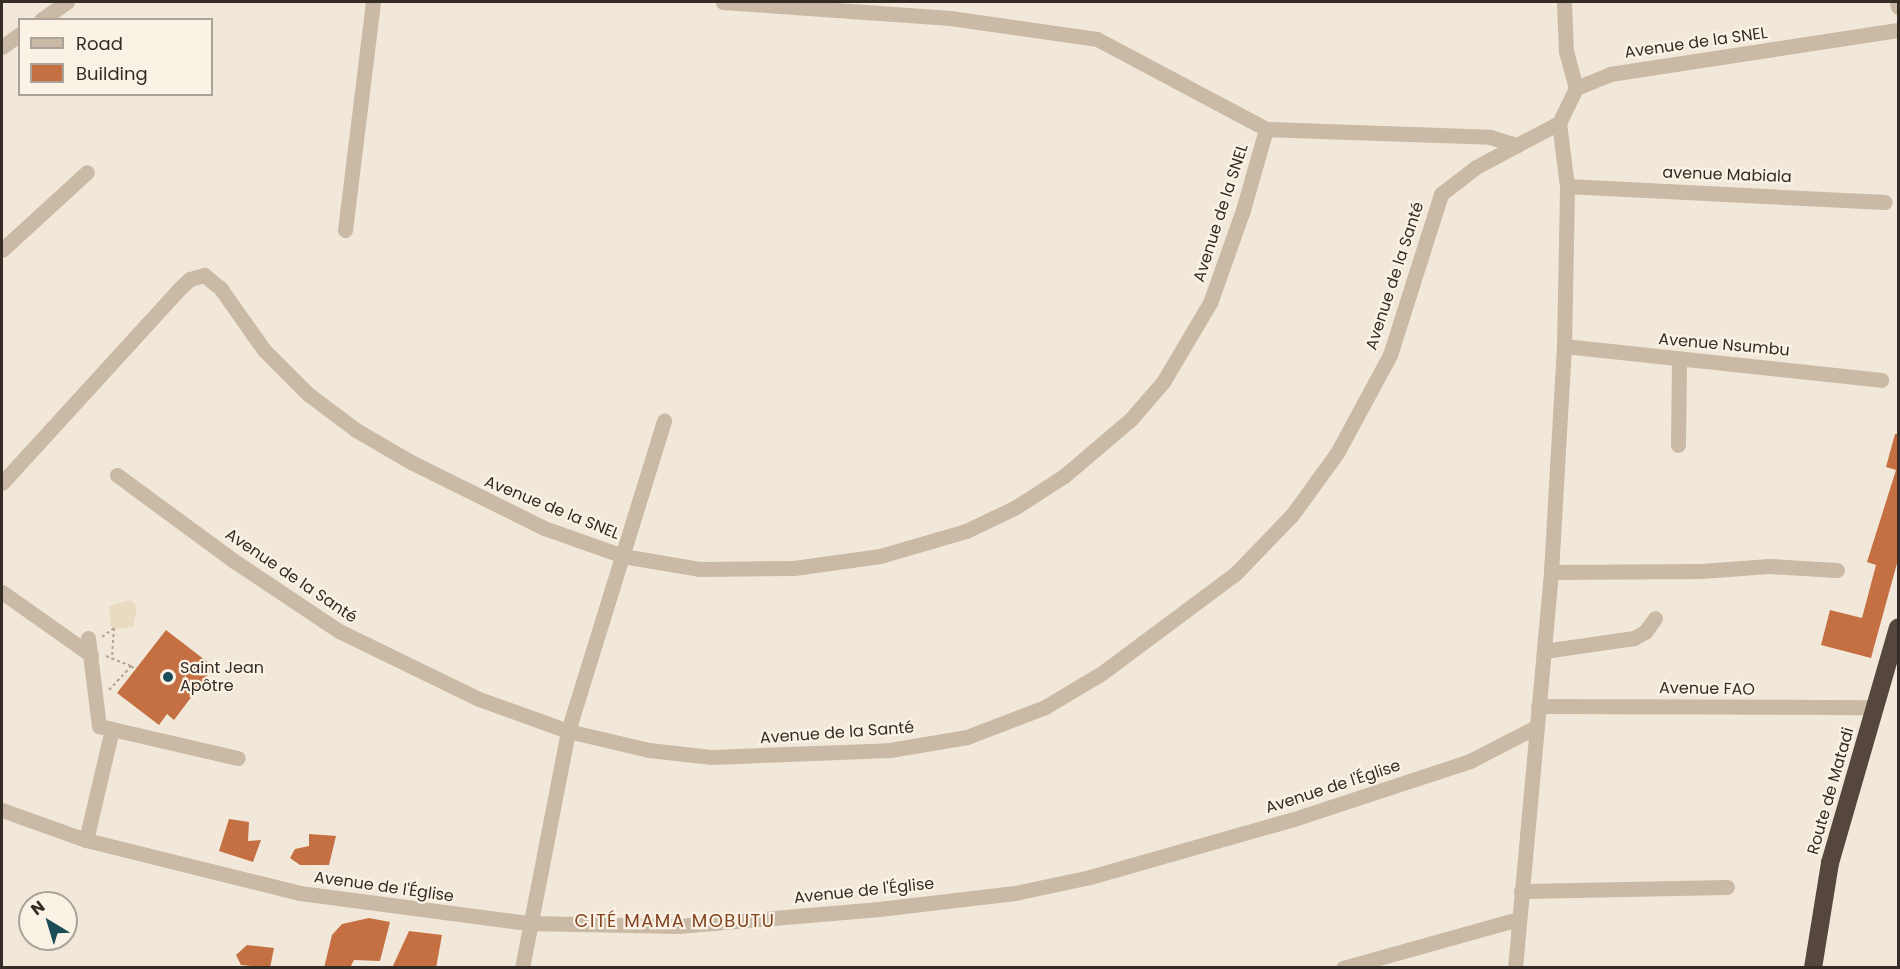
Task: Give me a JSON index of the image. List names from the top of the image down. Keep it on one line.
{"streets":{"highway":["Route de Matadi"],"street":["Avenue de la SNEL","avenue Mabiala","Avenue de la Santé","Avenue Nsumbu","Avenue FAO","Avenue de l'Église"]},"crossings":[["Avenue de la SNEL","Avenue de la Santé"],["Avenue FAO","Route de Matadi"]],"districts":["CITÉ MAMA MOBUTU"],"places":["Saint Jean Apôtre"],"legend":["Road","Building"],"north":"top left"}
